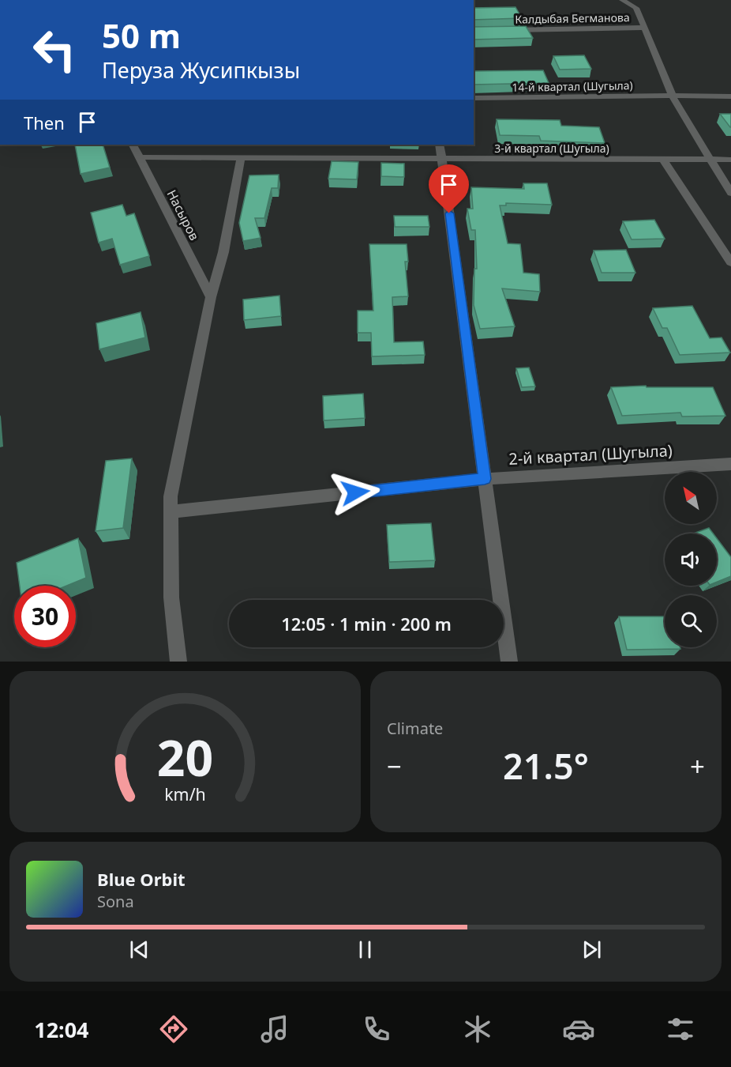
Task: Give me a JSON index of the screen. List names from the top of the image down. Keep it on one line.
{"streets":{"street":["Калдыбая Бегманова","14-й квартал (Шугыла)","3-й квартал (Шугыла)","Насыров","2-й квартал (Шугыла)"]},"crossings":[["3-й квартал (Шугыла)","Насыров"]],"north":"top left","page":{"turn":["50 m","Перуза Жусипкызы"],"then":"Then","limit":"30","trip":"12:05 · 1 min · 200 m","tile":"Climate","heat":["−","21.5°","+"],"song":["Blue Orbit","Sona"],"tabs":"12:04","gauge":["20","km/h"]}}
